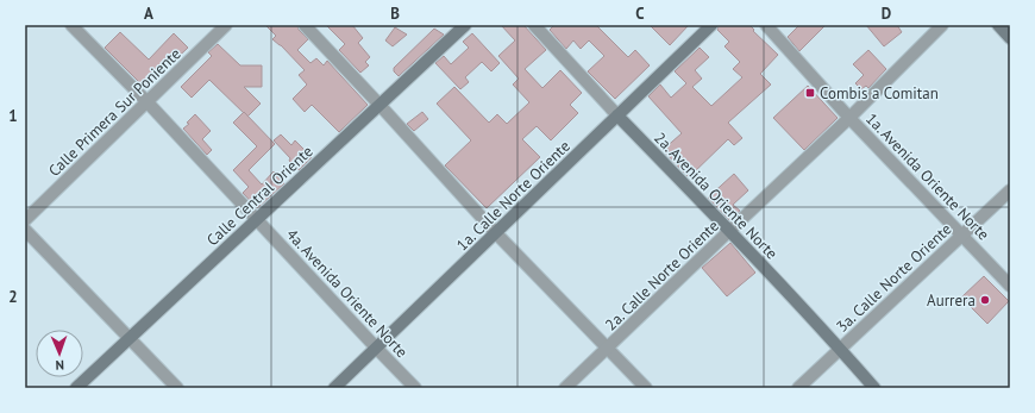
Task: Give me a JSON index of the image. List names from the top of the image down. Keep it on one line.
{"streets":{"main road":["Calle Central Oriente","1a. Calle Norte Oriente","2a. Avenida Oriente Norte"],"street":["Calle Primera Sur Poniente","1a. Avenida Oriente Norte","2a. Calle Norte Oriente","3a. Calle Norte Oriente","4a. Avenida Oriente Norte"]},"crossings":[["Calle Primera Sur Poniente","4a. Avenida Oriente Norte"],["1a. Avenida Oriente Norte","2a. Calle Norte Oriente"],["1a. Avenida Oriente Norte","3a. Calle Norte Oriente"],["Calle Central Oriente","4a. Avenida Oriente Norte"],["1a. Calle Norte Oriente","2a. Avenida Oriente Norte"],["1a. Calle Norte Oriente","4a. Avenida Oriente Norte"],["2a. Avenida Oriente Norte","2a. Calle Norte Oriente"],["2a. Avenida Oriente Norte","3a. Calle Norte Oriente"]],"places":{"transit":["Combis a Comitan"],"other":["Aurrera"]},"north":"bottom","grid":{"columns":["A","B","C","D"],"rows":["1","2"]}}
